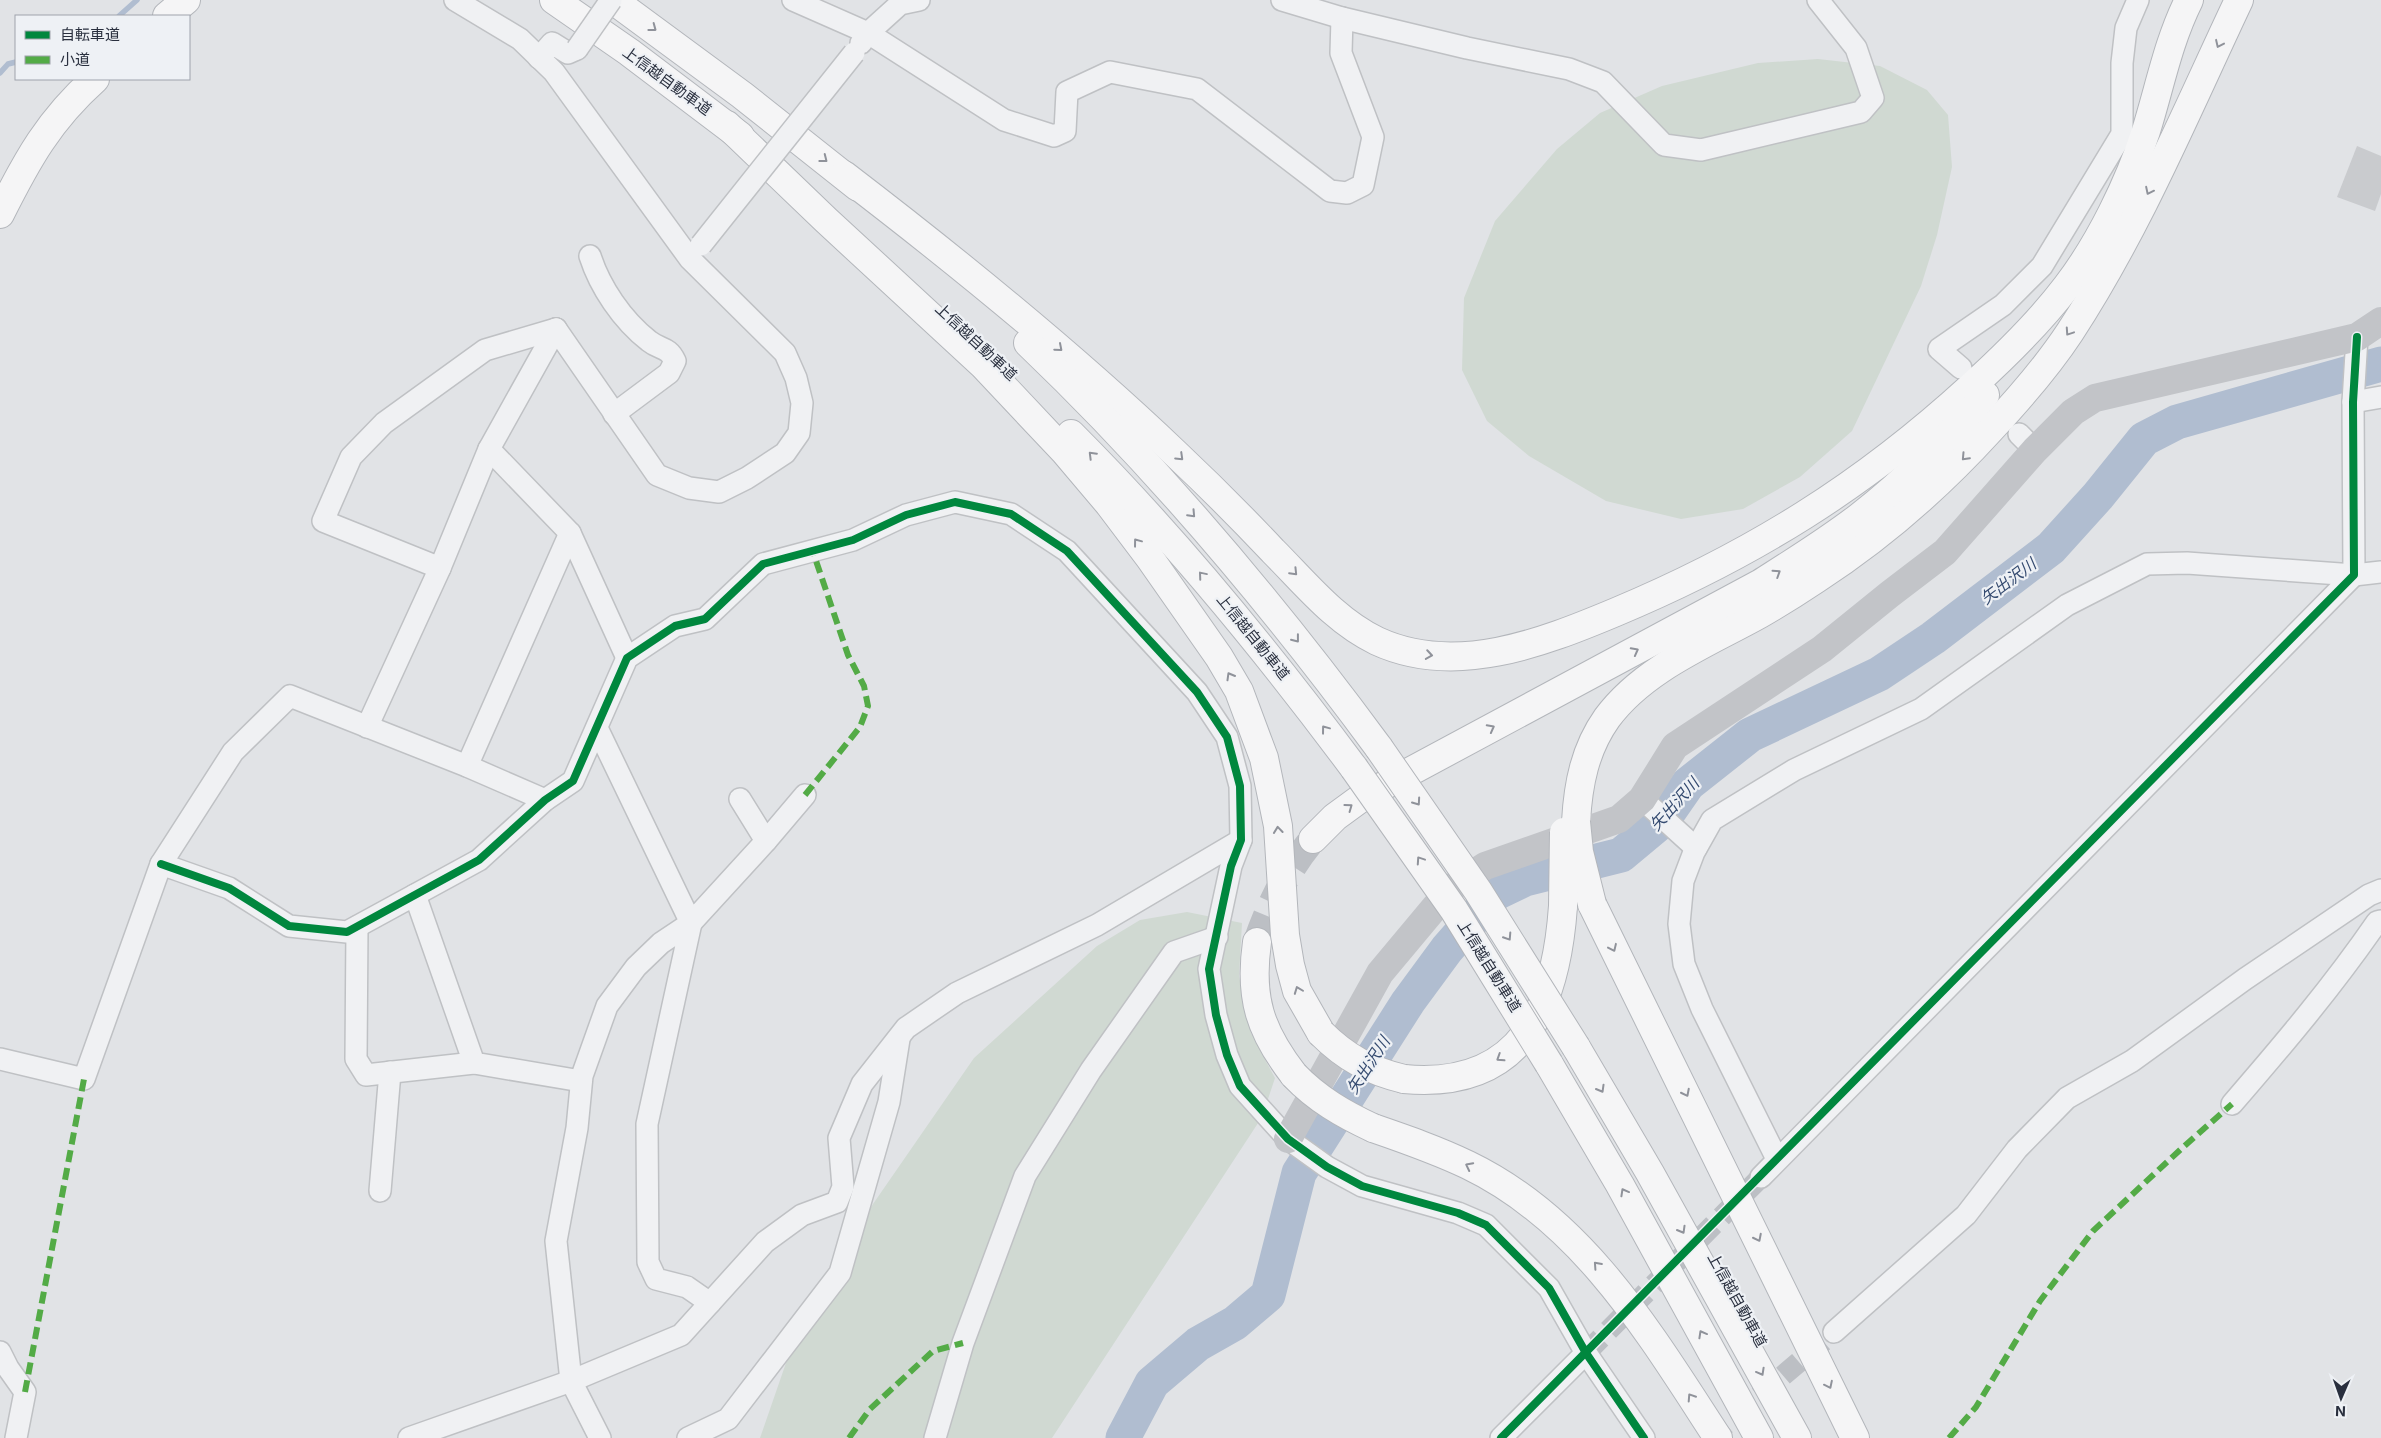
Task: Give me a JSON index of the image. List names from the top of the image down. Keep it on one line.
{"streets":{"highway":["上信越自動車道"]},"water":["矢出沢川"],"legend":["自転車道","小道"],"north":"bottom"}
